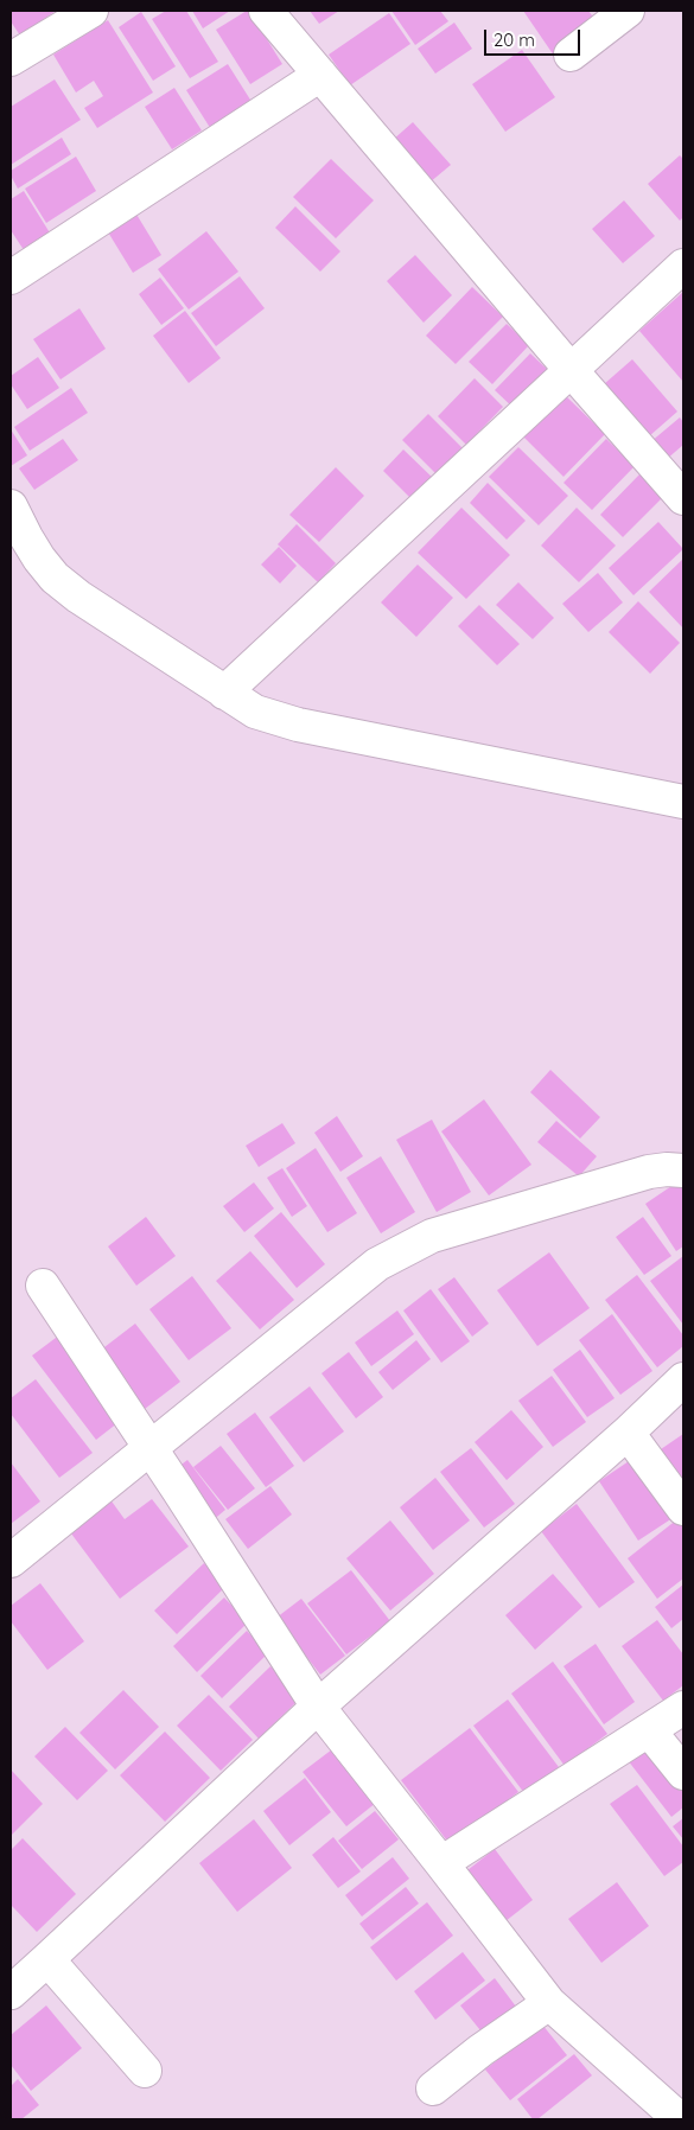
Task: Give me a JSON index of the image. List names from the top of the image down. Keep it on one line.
{"scale_bar":"20 m"}
